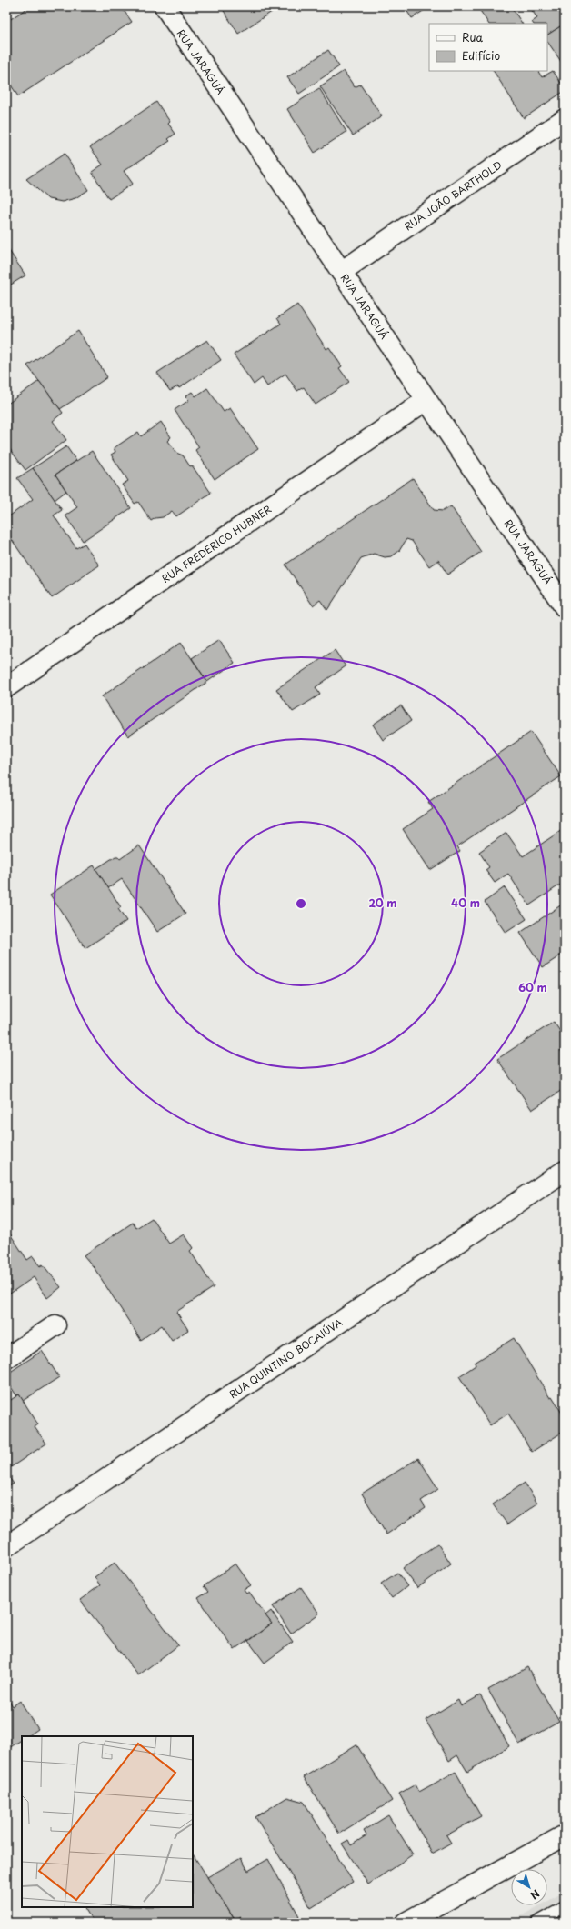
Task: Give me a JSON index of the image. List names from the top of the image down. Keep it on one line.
{"streets":{"street":["RUA JARAGUÁ","RUA JOÃO BARTHOLD","RUA FREDERICO HUBNER","RUA QUINTINO BOCAIÚVA"]},"crossings":[["RUA JARAGUÁ","RUA JOÃO BARTHOLD"],["RUA JARAGUÁ","RUA FREDERICO HUBNER"]],"legend":["Rua","Edifício"],"north":"bottom right","rings":["20 m","40 m","60 m"]}
